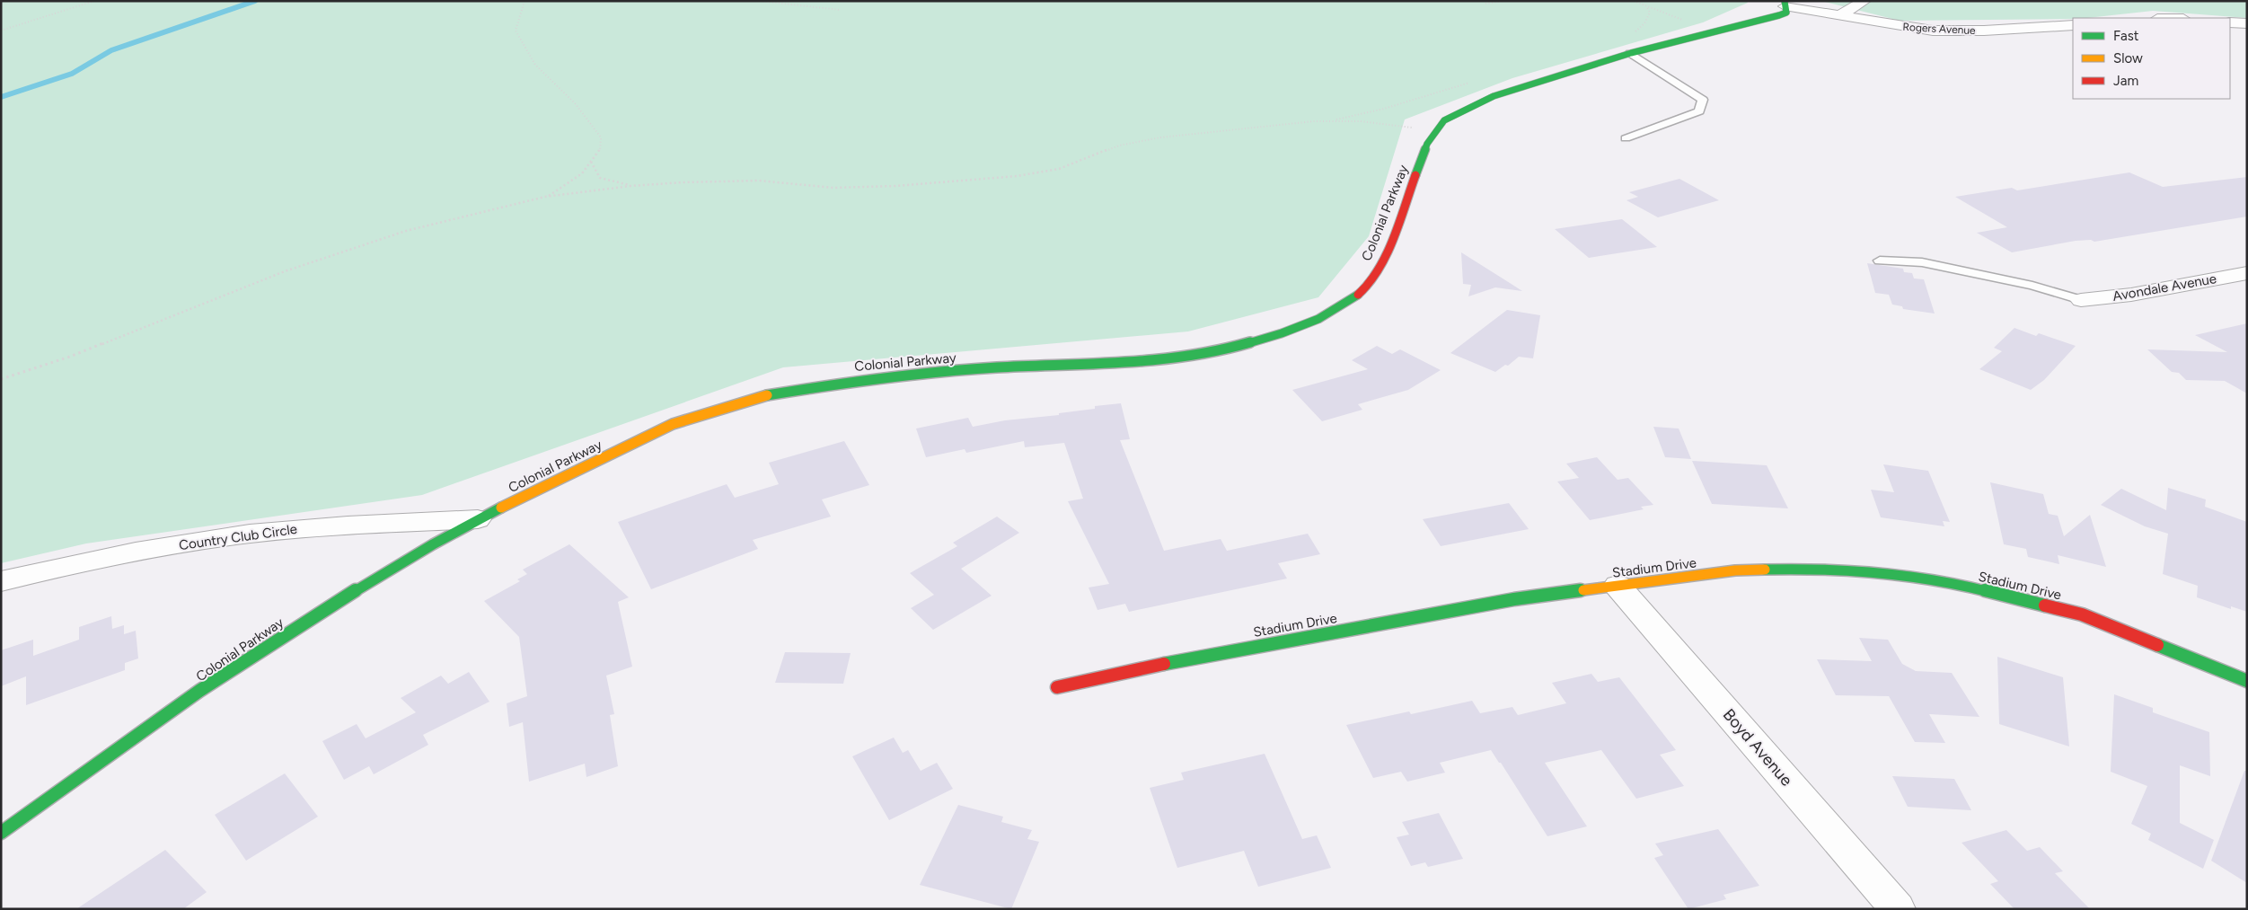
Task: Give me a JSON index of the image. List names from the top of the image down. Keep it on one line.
{"streets":{"street":["Rogers Avenue","Colonial Parkway","Avondale Avenue","Country Club Circle","Stadium Drive","Boyd Avenue"]},"crossings":[["Rogers Avenue","Colonial Parkway"],["Colonial Parkway","Country Club Circle"],["Stadium Drive","Boyd Avenue"]],"legend":["Fast","Slow","Jam"]}
